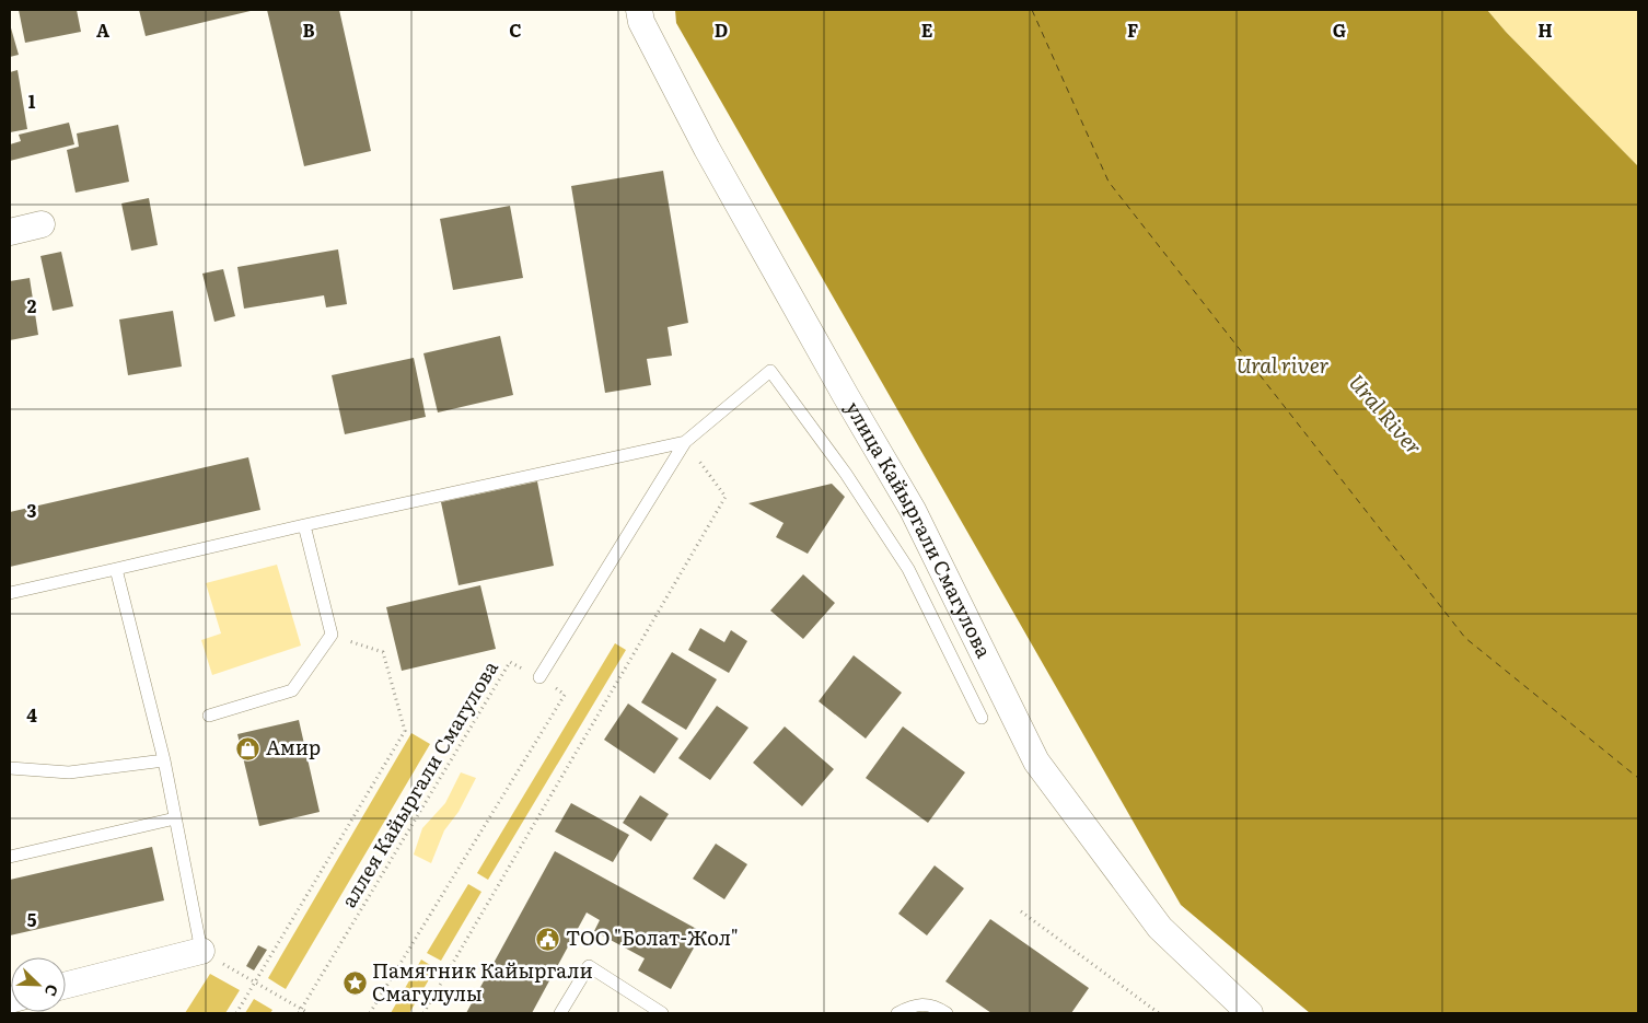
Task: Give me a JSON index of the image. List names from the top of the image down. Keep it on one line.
{"streets":{"street":["улица Кайыргали Смагулова"],"path":["аллея Кайыргали Смагулова"]},"water":["Ural river","Ural River"],"places":{"shop":["Амир"],"public building":["ТОО \"Болат-Жол\""],"place":["Памятник Кайыргали Смагулулы"]},"north":"bottom right","grid":{"columns":["A","B","C","D","E","F","G","H"],"rows":["1","2","3","4","5"]}}
